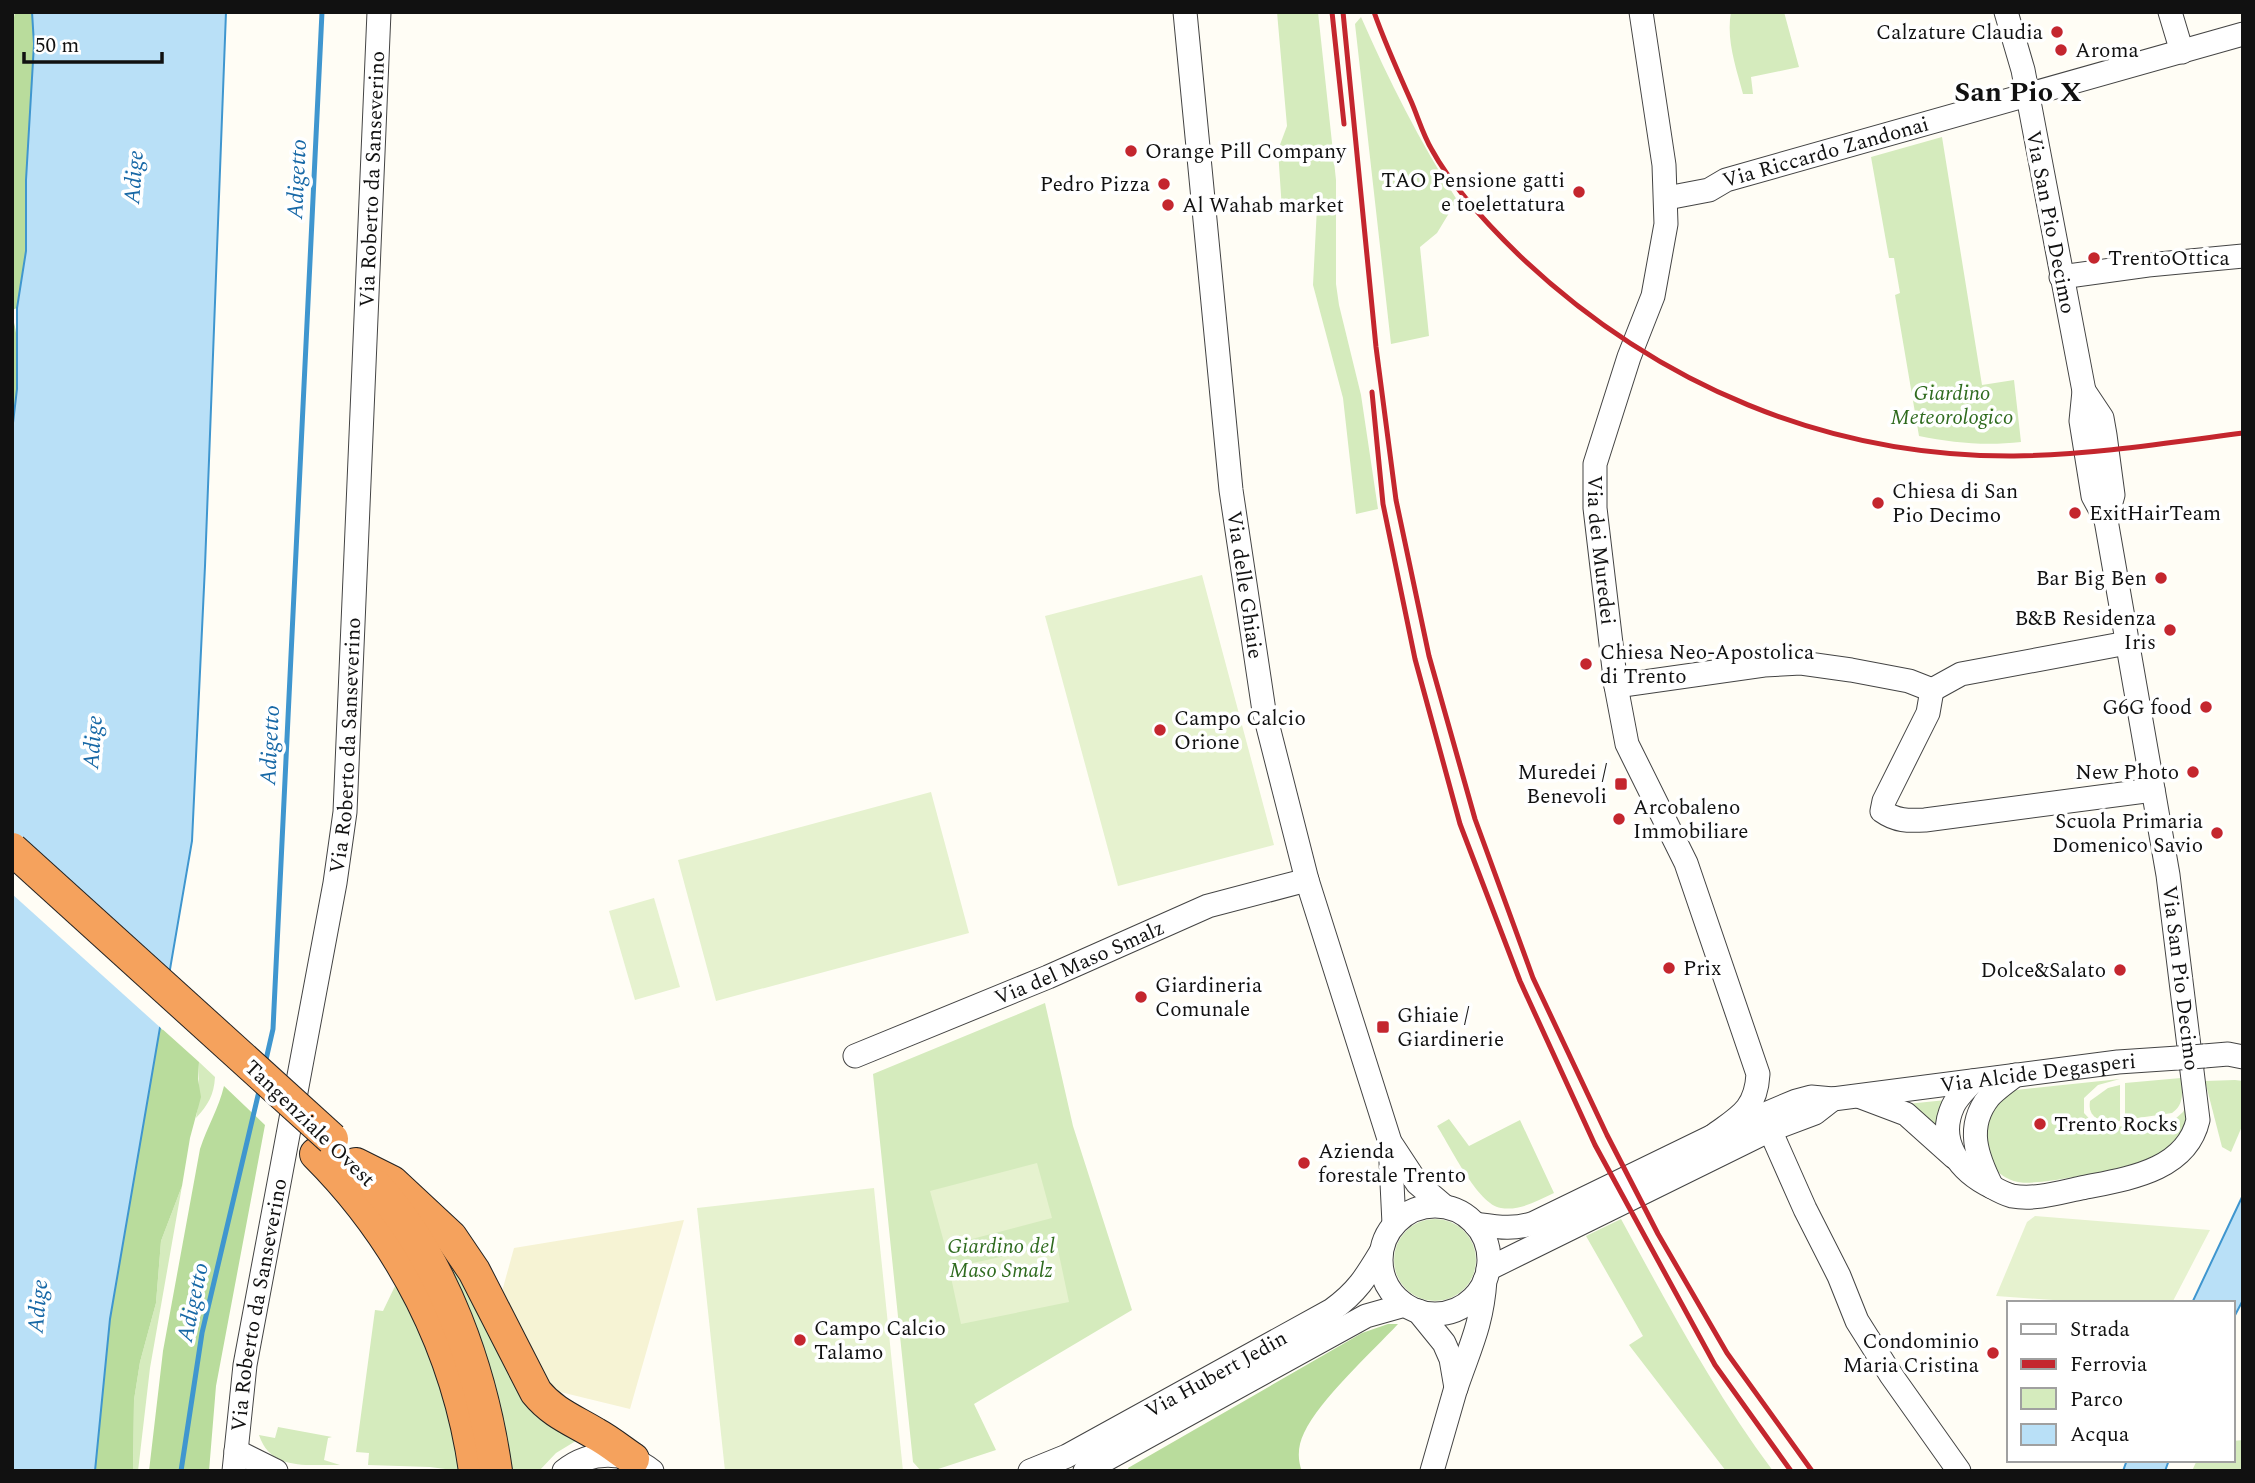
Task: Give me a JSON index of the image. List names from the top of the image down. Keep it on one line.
{"streets":{"highway":["Tangenziale Ovest"],"street":["Via Riccardo Zandonai","Via Roberto da Sanseverino","Via San Pio Decimo","Via dei Muredei","Via delle Ghiaie","Via del Maso Smalz","Via Alcide Degasperi","Via Hubert Jedin"]},"crossings":[["Via Riccardo Zandonai","Via San Pio Decimo"],["Via Riccardo Zandonai","Via dei Muredei"],["Via San Pio Decimo","Via Alcide Degasperi"],["Via dei Muredei","Via Alcide Degasperi"],["Via delle Ghiaie","Via del Maso Smalz"],["Via delle Ghiaie","Via Alcide Degasperi"],["Via delle Ghiaie","Via Hubert Jedin"],["Via Alcide Degasperi","Via Hubert Jedin"]],"districts":["San Pio X"],"water":["Adige","Adigetto"],"parks":["Giardino Meteorologico","Giardino del Maso Smalz"],"places":{"other":["Calzature Claudia","Aroma","Orange Pill Company","Pedro Pizza","TAO Pensione gatti e toelettatura","Al Wahab market","TrentoOttica","Chiesa di San Pio Decimo","ExitHairTeam","Bar Big Ben","B&B Residenza Iris","Chiesa Neo-Apostolica di Trento","G6G food","Campo Calcio Orione","New Photo","Arcobaleno Immobiliare","Scuola Primaria Domenico Savio","Prix","Dolce&Salato","Giardineria Comunale","Trento Rocks","Azienda forestale Trento","Campo Calcio Talamo","Condominio Maria Cristina"],"transit":["Muredei / Benevoli","Ghiaie / Giardinerie"]},"legend":["Strada","Ferrovia","Parco","Acqua"],"scale_bar":"50 m"}
